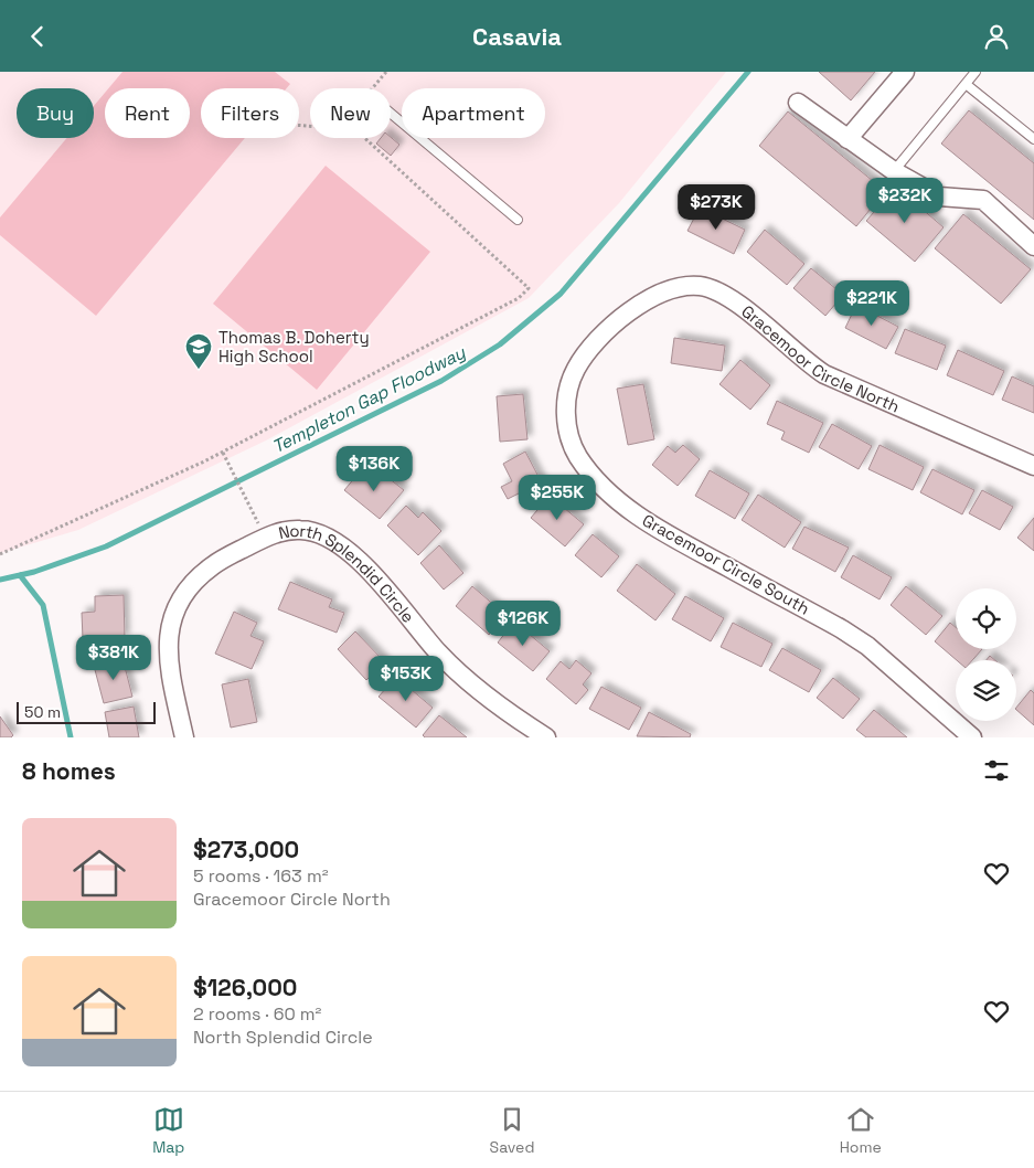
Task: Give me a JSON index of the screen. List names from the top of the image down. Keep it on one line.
{"streets":{"street":["Gracemoor Circle North","Gracemoor Circle South","North Splendid Circle"]},"crossings":[["Gracemoor Circle North","Gracemoor Circle South"]],"water":["Templeton Gap Floodway"],"places":{"school or university":["Thomas B. Doherty High School"]},"scale_bar":"50 m","page":{"header":"Casavia","chip":["Buy","Rent","Filters","New","Apartment"],"price":["$232K","$273K","$221K","$136K","$255K","$126K","$381K","$153K"],"scale":"50 m","heading":"8 homes","list":[{"name":"$273,000","note":"5 rooms · 163 m² · Gracemoor Circle North"},{"name":"$126,000","note":"2 rooms · 60 m² · North Splendid Circle"}],"tabs":["Map","Saved","Home"]}}
